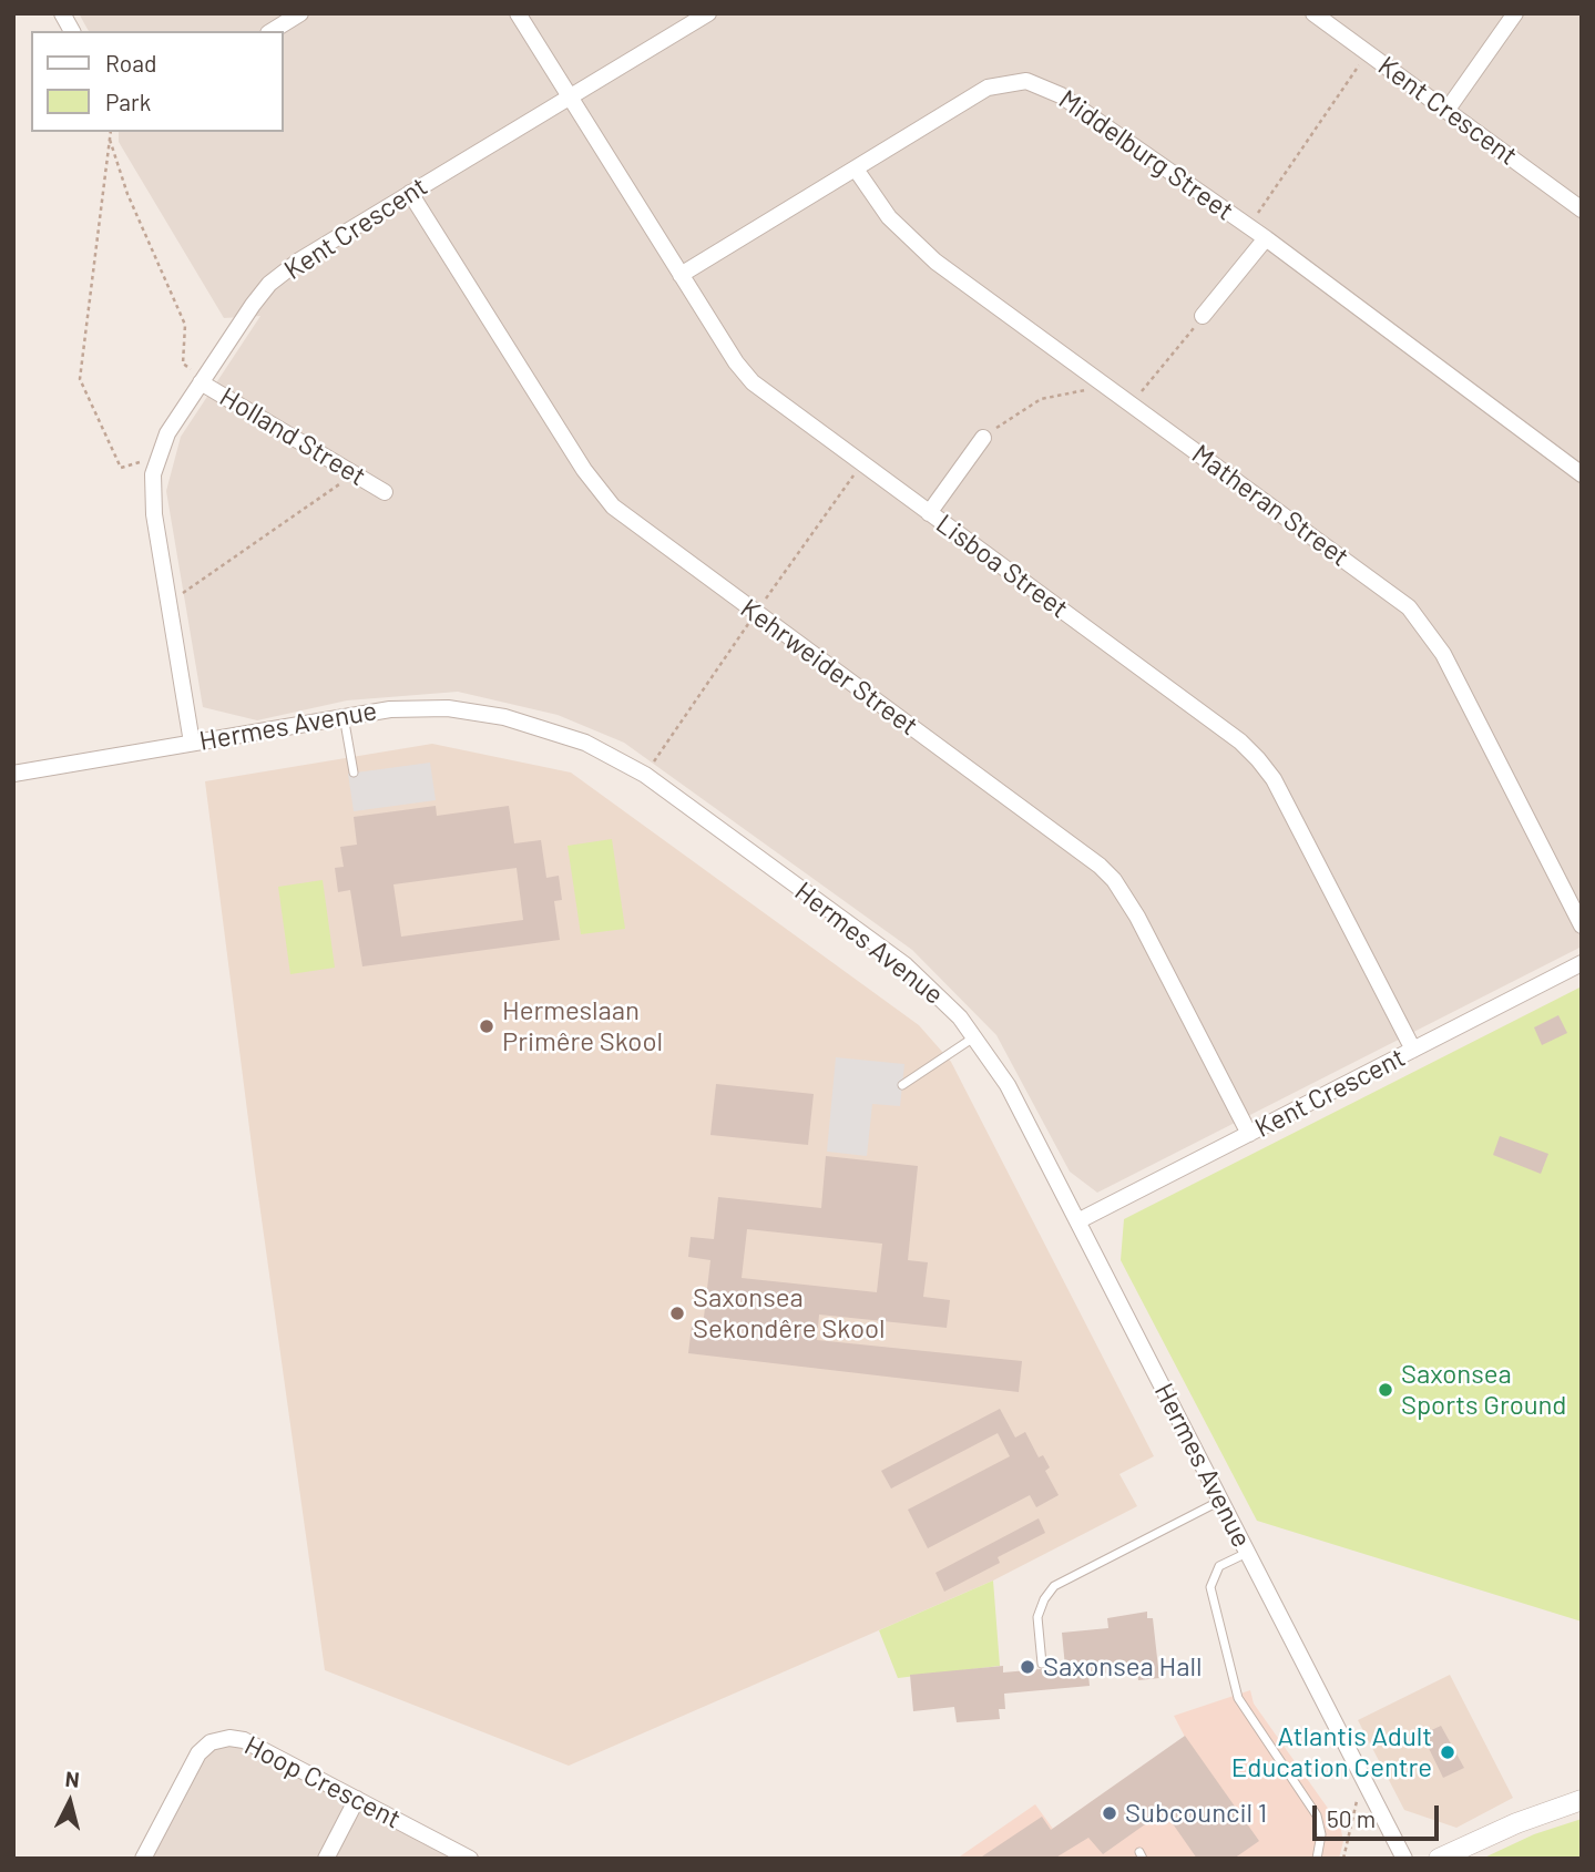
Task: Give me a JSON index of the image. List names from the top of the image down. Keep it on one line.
{"streets":{"street":["Kent Crescent","Middelburg Street","Holland Street","Matheran Street","Lisboa Street","Kehrweider Street","Hermes Avenue","Hoop Crescent"]},"crossings":[["Kent Crescent","Holland Street"],["Kent Crescent","Lisboa Street"],["Kent Crescent","Kehrweider Street"],["Kent Crescent","Hermes Avenue"],["Middelburg Street","Matheran Street"],["Middelburg Street","Lisboa Street"]],"places":["Hermeslaan Primêre Skool","Saxonsea Sekondêre Skool","Saxonsea Sports Ground","Saxonsea Hall","Atlantis Adult Education Centre","Subcouncil 1"],"legend":["Road","Park"],"scale_bar":"50 m","north":"top"}
